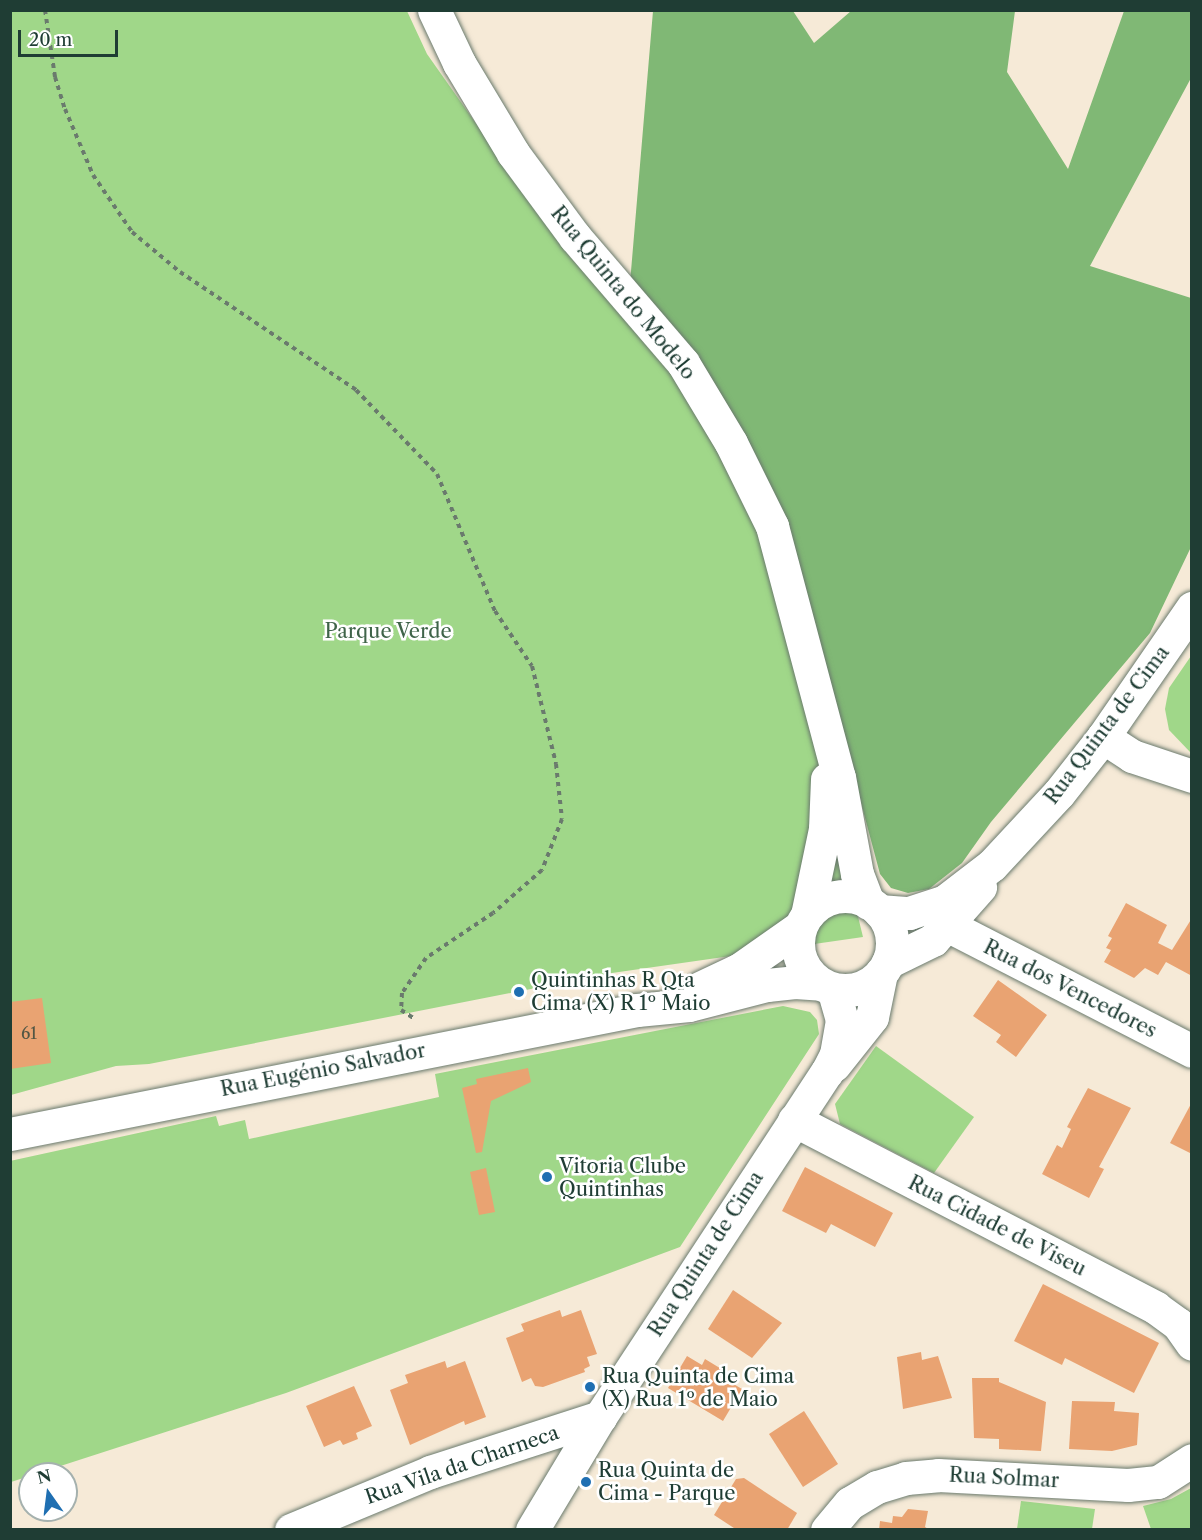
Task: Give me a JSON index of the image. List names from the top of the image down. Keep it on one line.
{"streets":{"street":["Rua Quinta do Modelo","Rua Quinta de Cima","Rua dos Vencedores","Rua Eugénio Salvador","Rua Cidade de Viseu","Rua Vila da Charneca","Rua Solmar"]},"crossings":[["Rua Quinta do Modelo","Rua Quinta de Cima"],["Rua Quinta do Modelo","Rua Eugénio Salvador"],["Rua Quinta de Cima","Rua dos Vencedores"],["Rua Quinta de Cima","Rua Eugénio Salvador"],["Rua Quinta de Cima","Rua Cidade de Viseu"],["Rua Quinta de Cima","Rua Vila da Charneca"]],"parks":["Parque Verde"],"places":["Quintinhas R Qta Cima (X) R 1º Maio","Vitoria Clube Quintinhas","Rua Quinta de Cima (X) Rua 1º de Maio","Rua Quinta de Cima - Parque"],"house_numbers":["61"],"scale_bar":"20 m","north":"top"}
